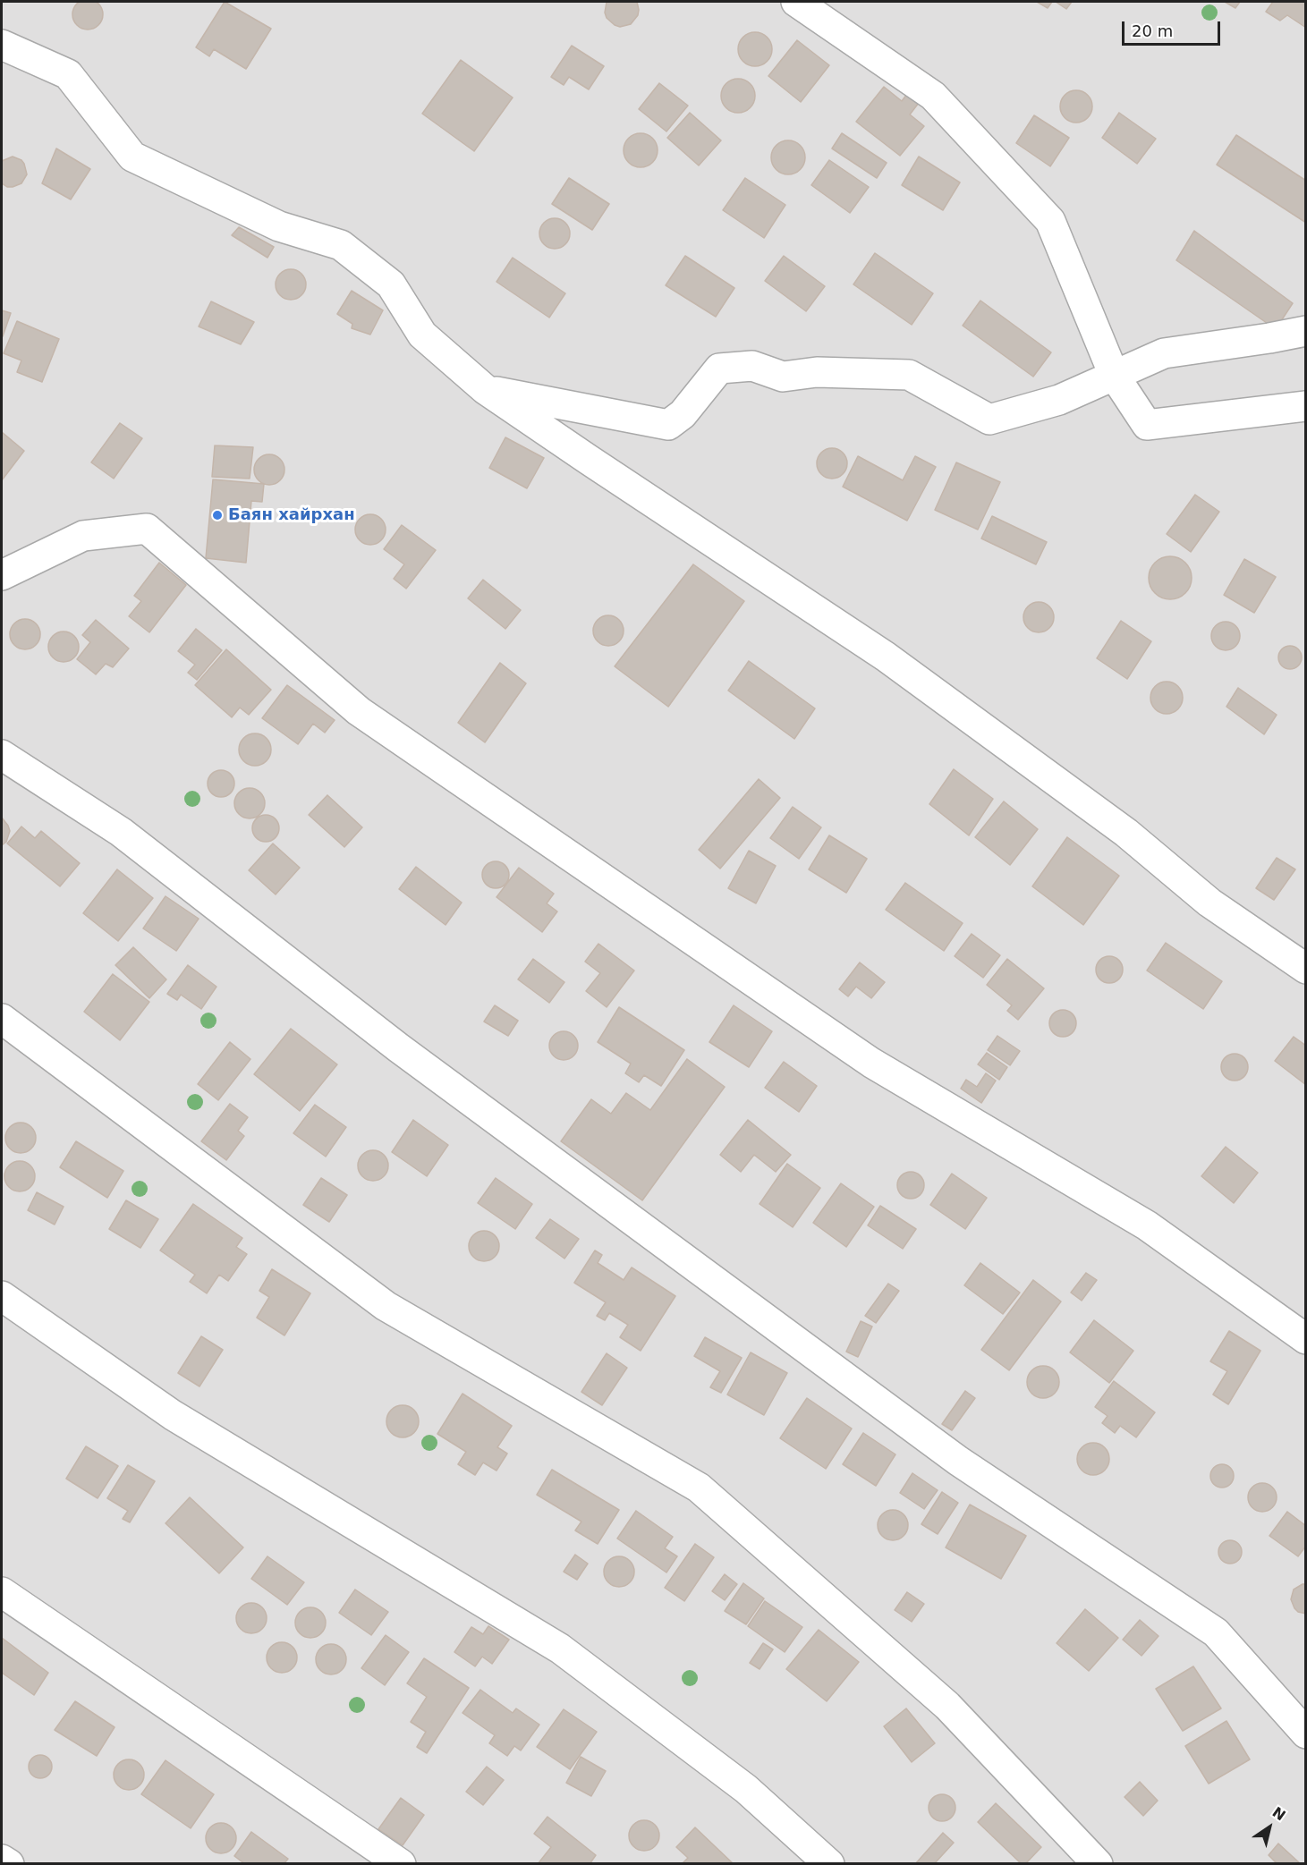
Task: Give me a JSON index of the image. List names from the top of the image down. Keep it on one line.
{"places":["Баян хайрхан"],"scale_bar":"20 m","north":"top right"}
